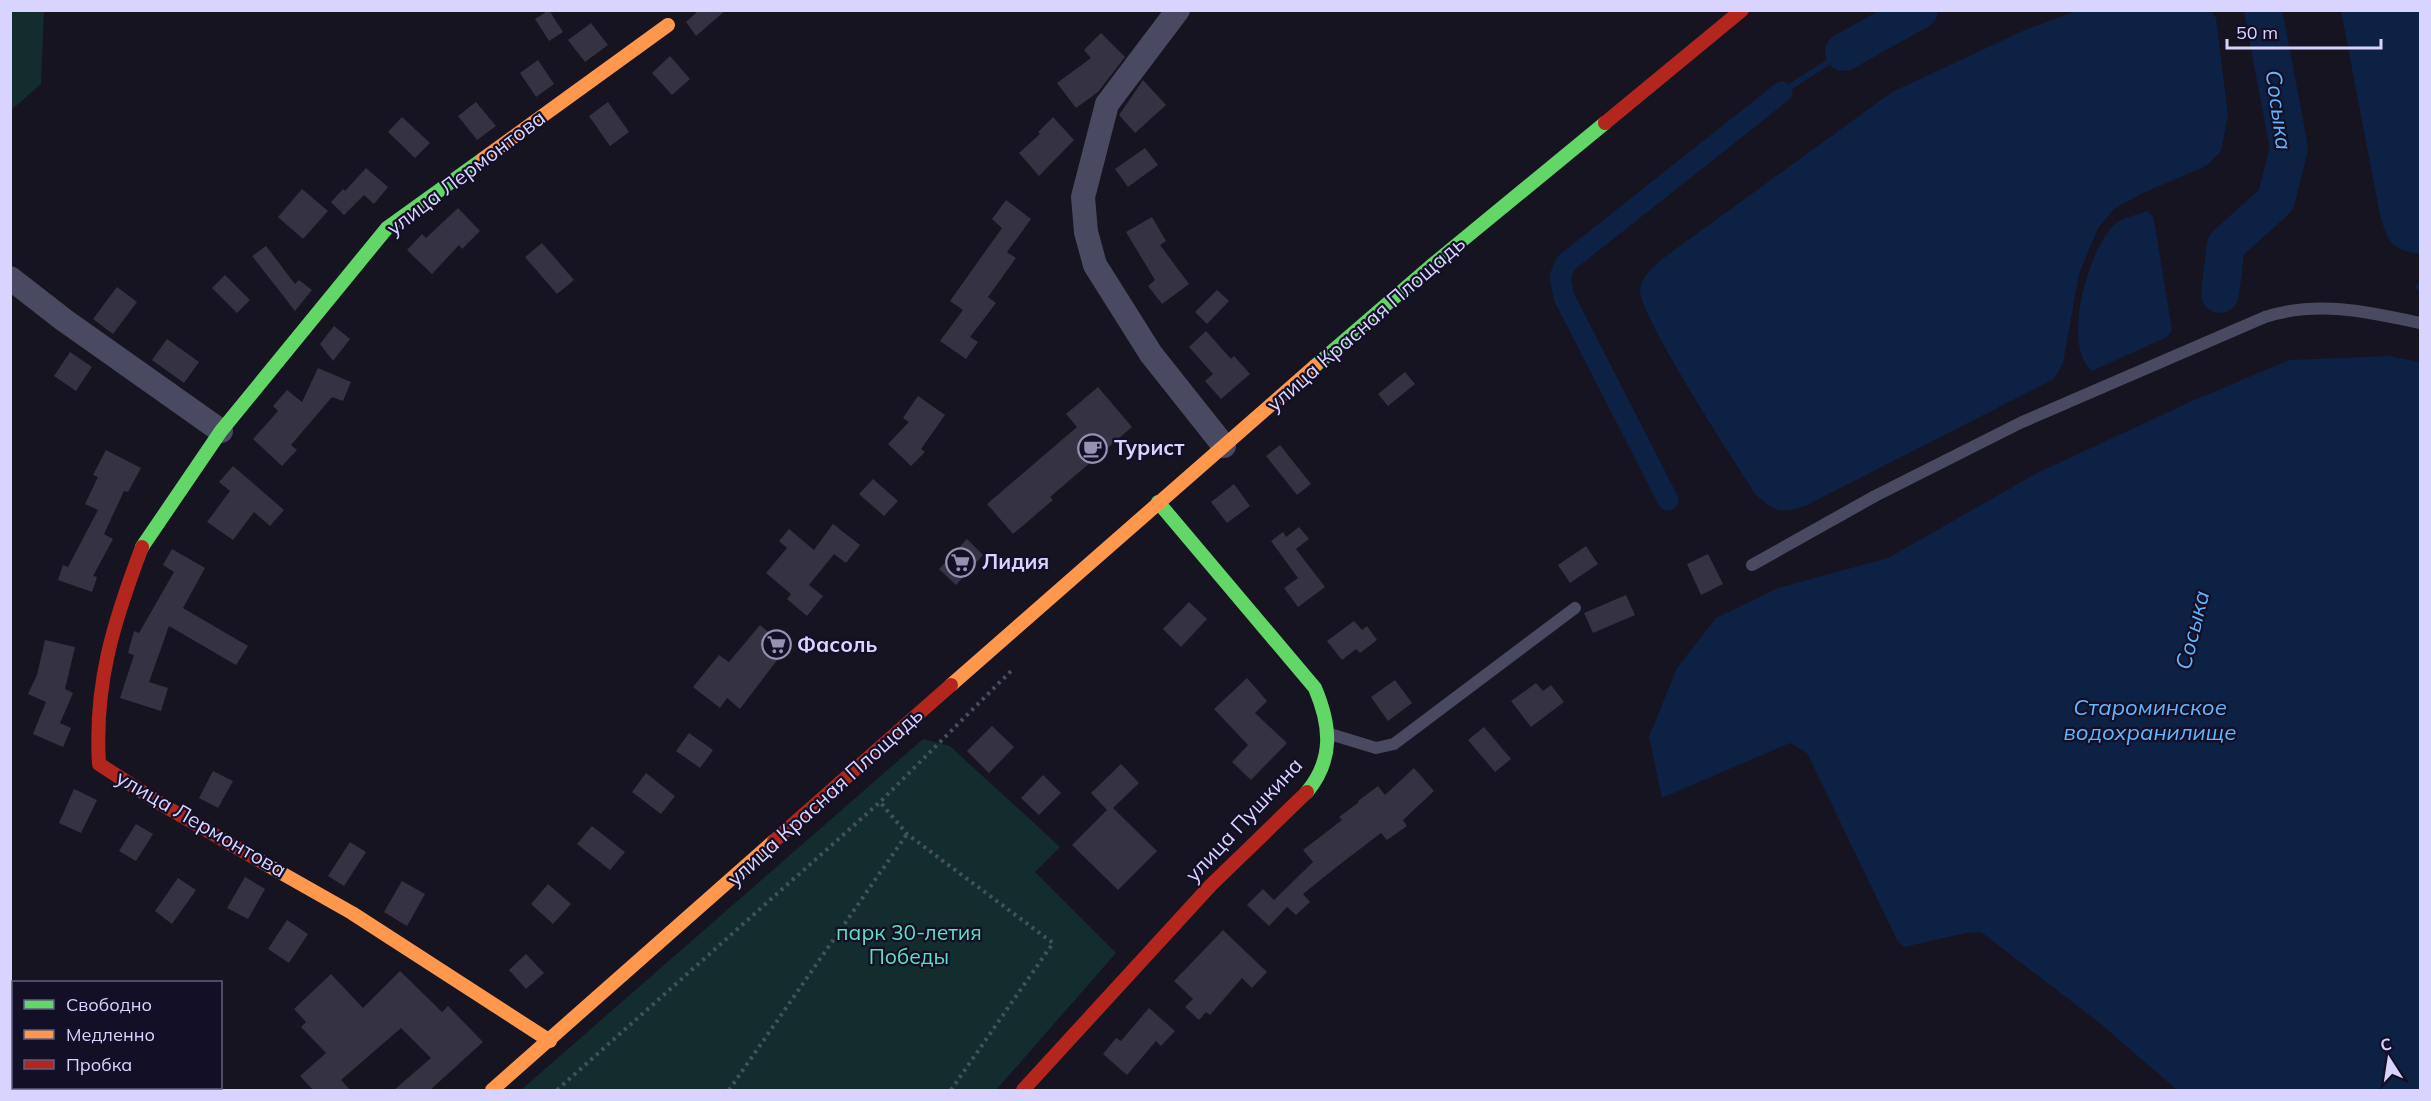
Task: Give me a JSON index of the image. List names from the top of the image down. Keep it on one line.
{"streets":{"street":["улица Лермонтова","улица Красная Площадь","улица Пушкина"]},"crossings":[["улица Лермонтова","улица Красная Площадь"]],"water":["Сосыка","Староминское водохранилище"],"parks":["парк 30-летия Победы"],"places":{"cafe":["Турист"],"supermarket":["Лидия","Фасоль"]},"legend":["Свободно","Медленно","Пробка"],"scale_bar":"50 m","north":"top"}
